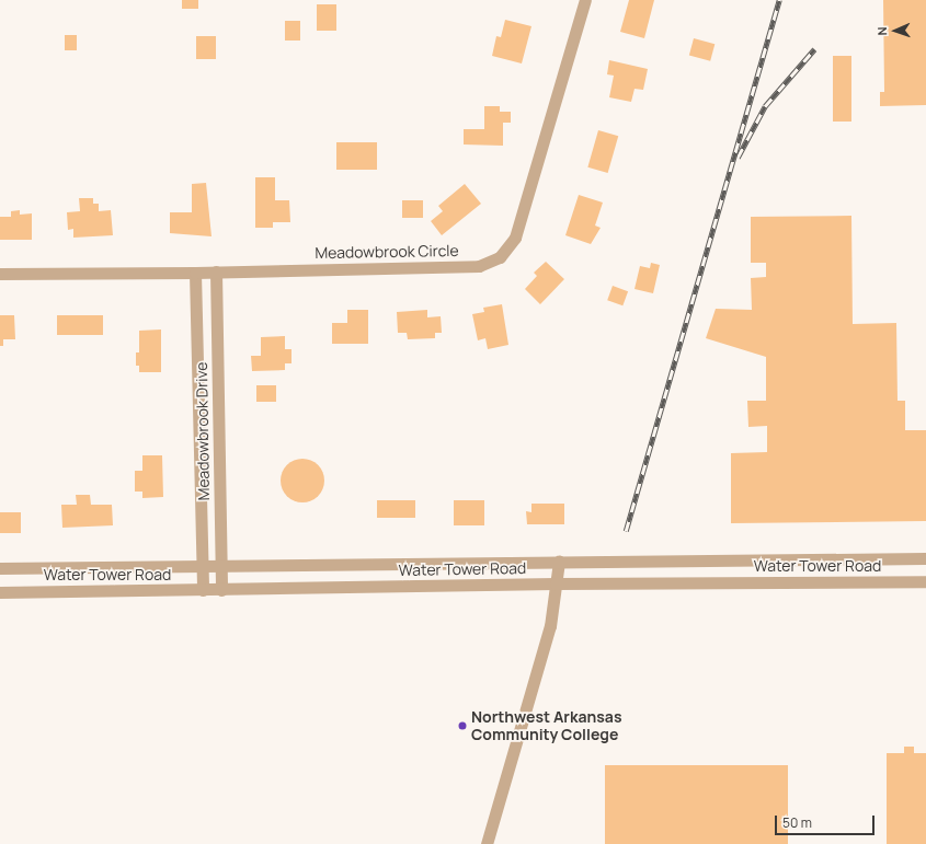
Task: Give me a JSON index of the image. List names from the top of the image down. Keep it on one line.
{"streets":{"street":["Meadowbrook Circle","Meadowbrook Drive","Water Tower Road"]},"crossings":[["Meadowbrook Circle","Meadowbrook Drive"],["Meadowbrook Drive","Water Tower Road"]],"places":["Northwest Arkansas Community College"],"scale_bar":"50 m","north":"left"}
